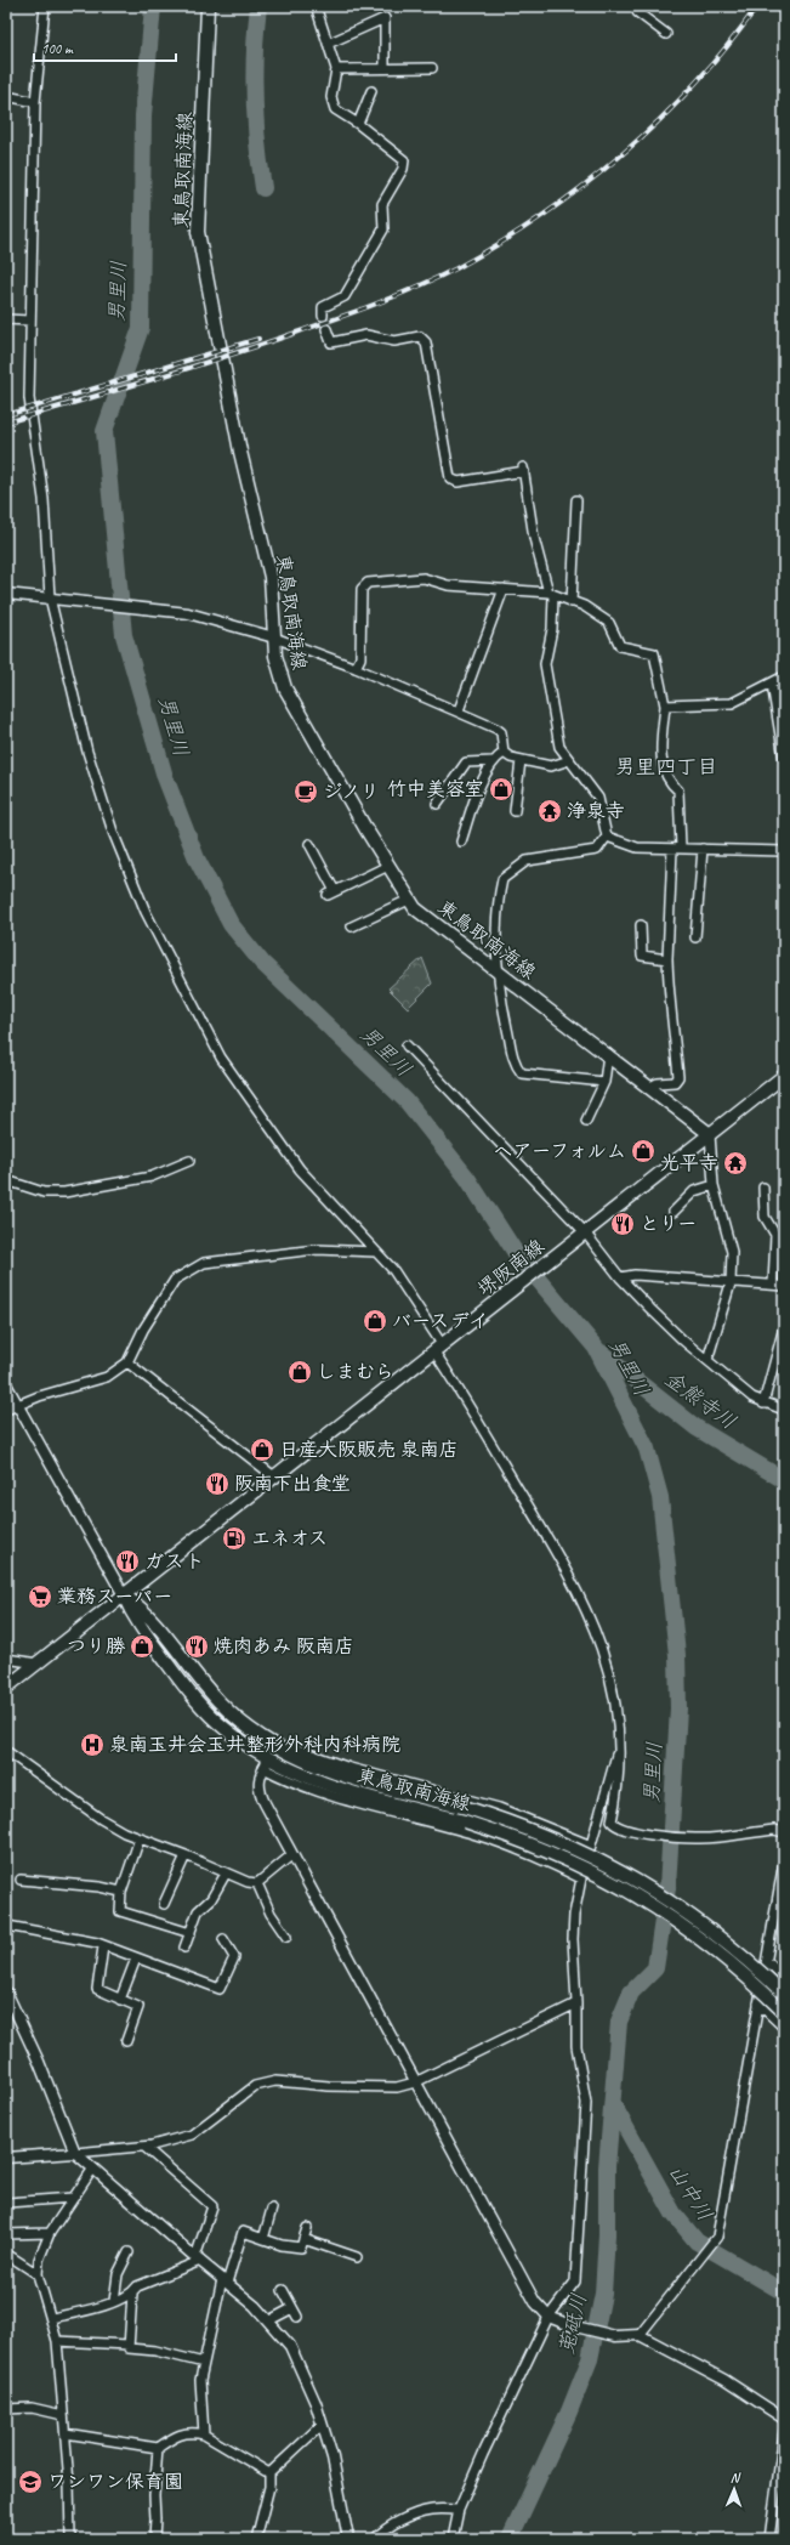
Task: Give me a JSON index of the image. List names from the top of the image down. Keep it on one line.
{"streets":{"main road":["東鳥取南海線","堺阪南線"]},"crossings":[["東鳥取南海線","堺阪南線"]],"districts":["男里四丁目"],"water":["男里川","金熊寺川","山中川","莵砥川"],"places":{"shop":["竹中美容室","ヘアーフォルム","バースデイ","しまむら","日産大阪販売 泉南店","つり勝"],"cafe":["ジノリ"],"temple":["浄泉寺","光平寺"],"restaurant":["とりー","阪南下出食堂","ガスト","焼肉あみ 阪南店"],"fuel station":["エネオス"],"supermarket":["業務スーパー"],"hospital":["泉南玉井会玉井整形外科内科病院"],"school or university":["ワンワン保育園"]},"scale_bar":"100 m","north":"top"}
